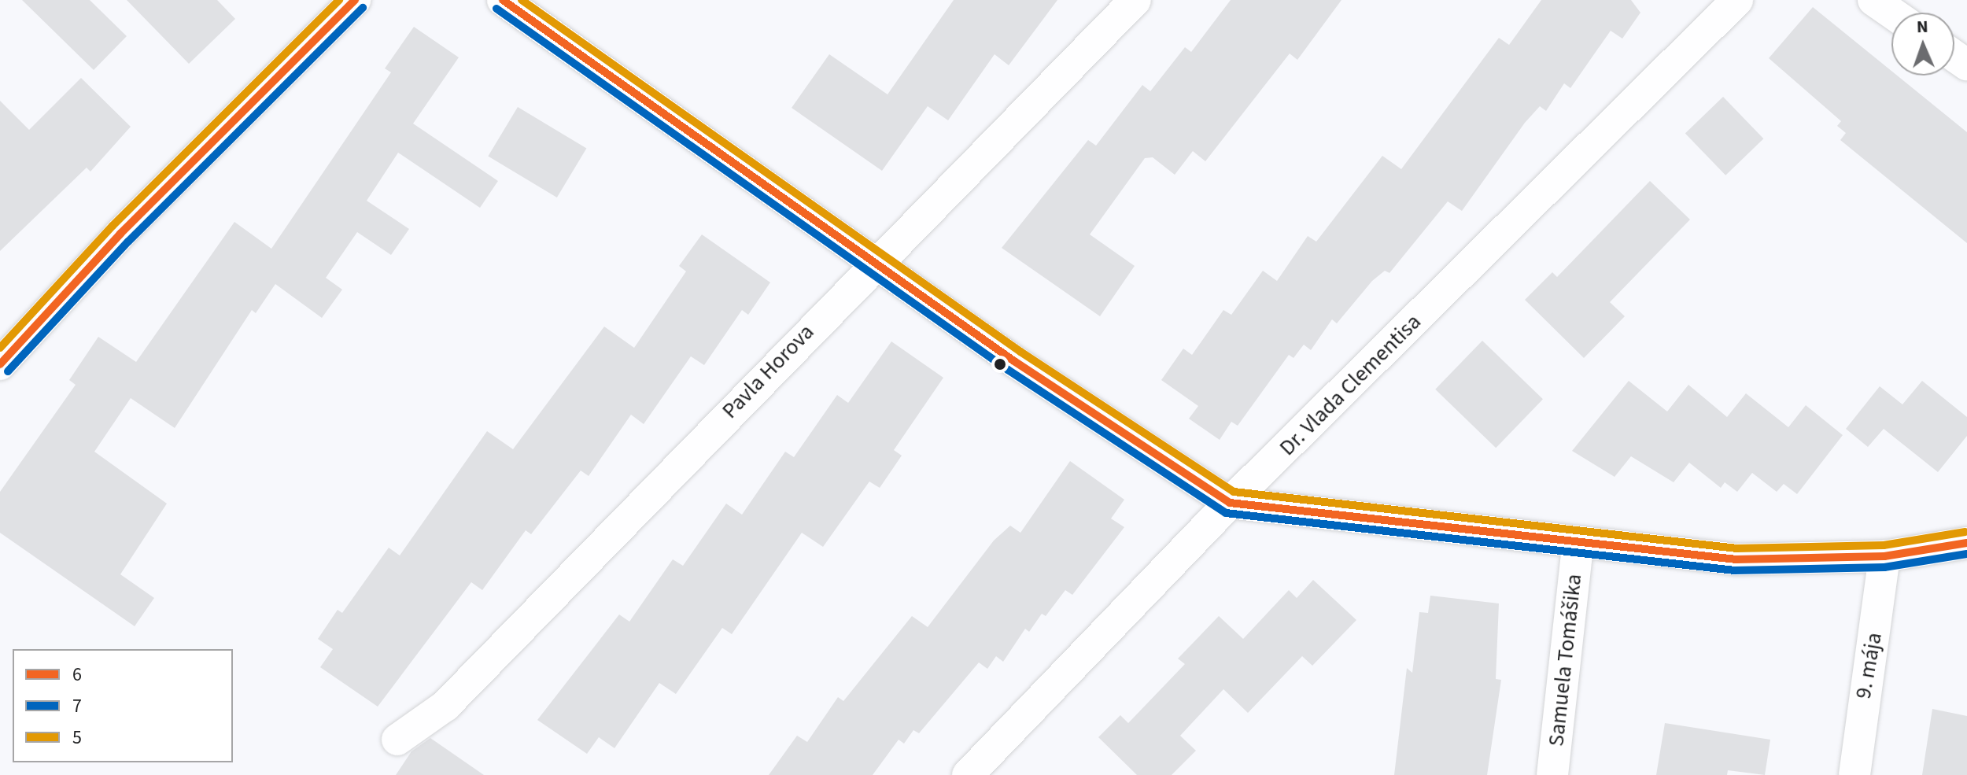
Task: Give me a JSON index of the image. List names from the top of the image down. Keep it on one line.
{"streets":{"street":["Pavla Horova","Dr. Vlada Clementisa","Samuela Tomášika","9. mája"]},"lines":["transit line 6","transit line 5","transit line 7"],"legend":["6","7","5"],"north":"top"}
